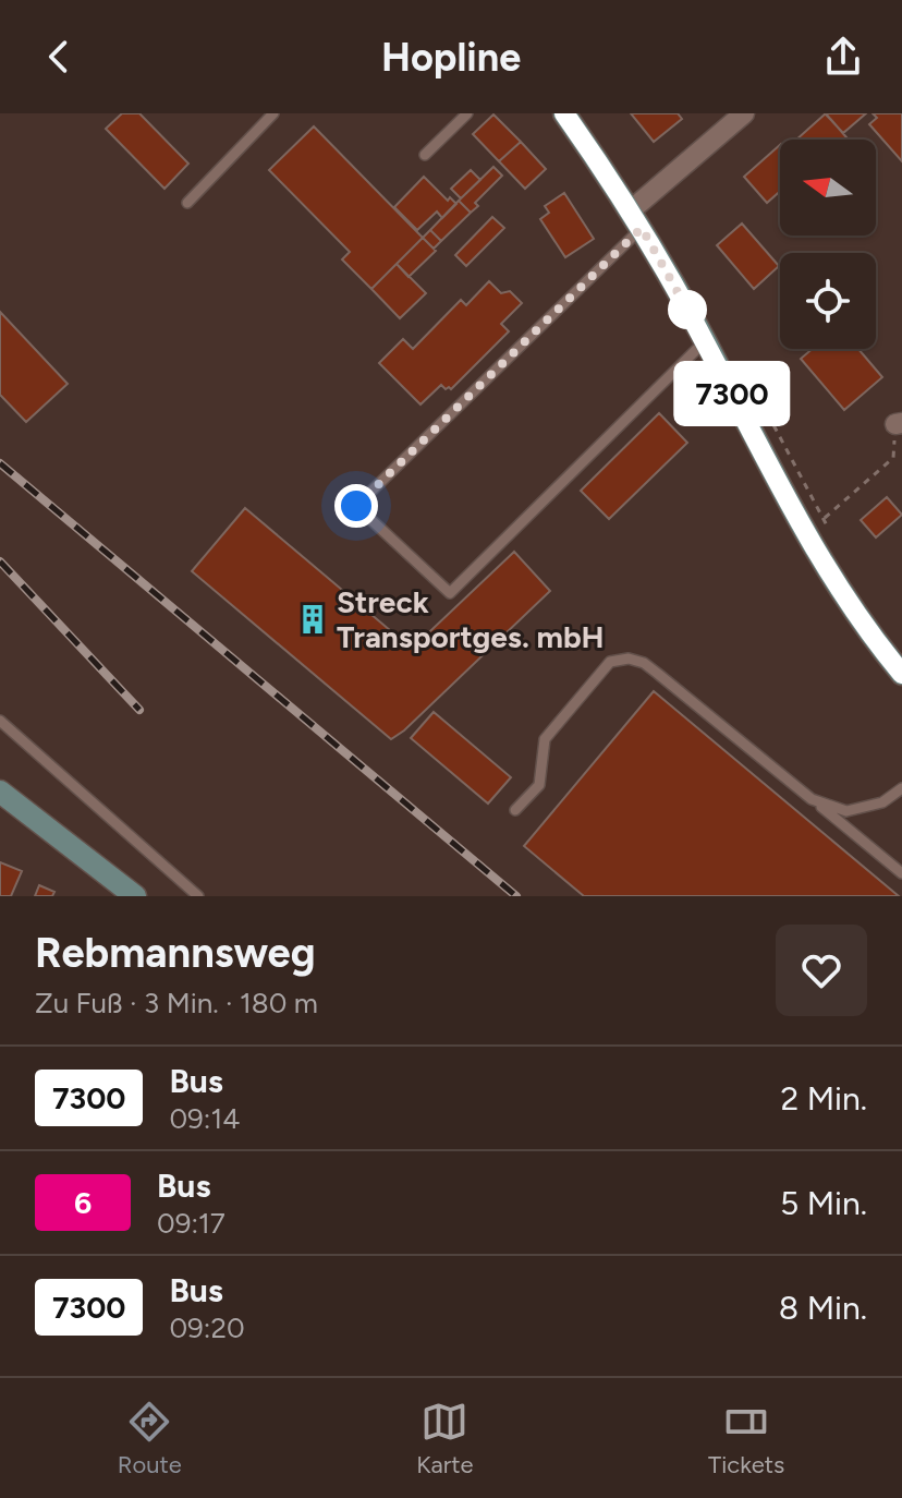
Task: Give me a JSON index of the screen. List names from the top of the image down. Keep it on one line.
{"places":{"building":["Streck Transportges. mbH"]},"lines":["bus line 7300"],"north":"left","page":{"header":"Hopline","on_map":"7300","heading":["Rebmannsweg","Zu Fuß · 3 Min. · 180 m"],"list":[{"mark":"7300","name":"Bus","note":"09:14","value":"2 Min."},{"mark":"6","name":"Bus","note":"09:17","value":"5 Min."},{"mark":"7300","name":"Bus","note":"09:20","value":"8 Min."}],"tabs":["Route","Karte","Tickets"]}}
